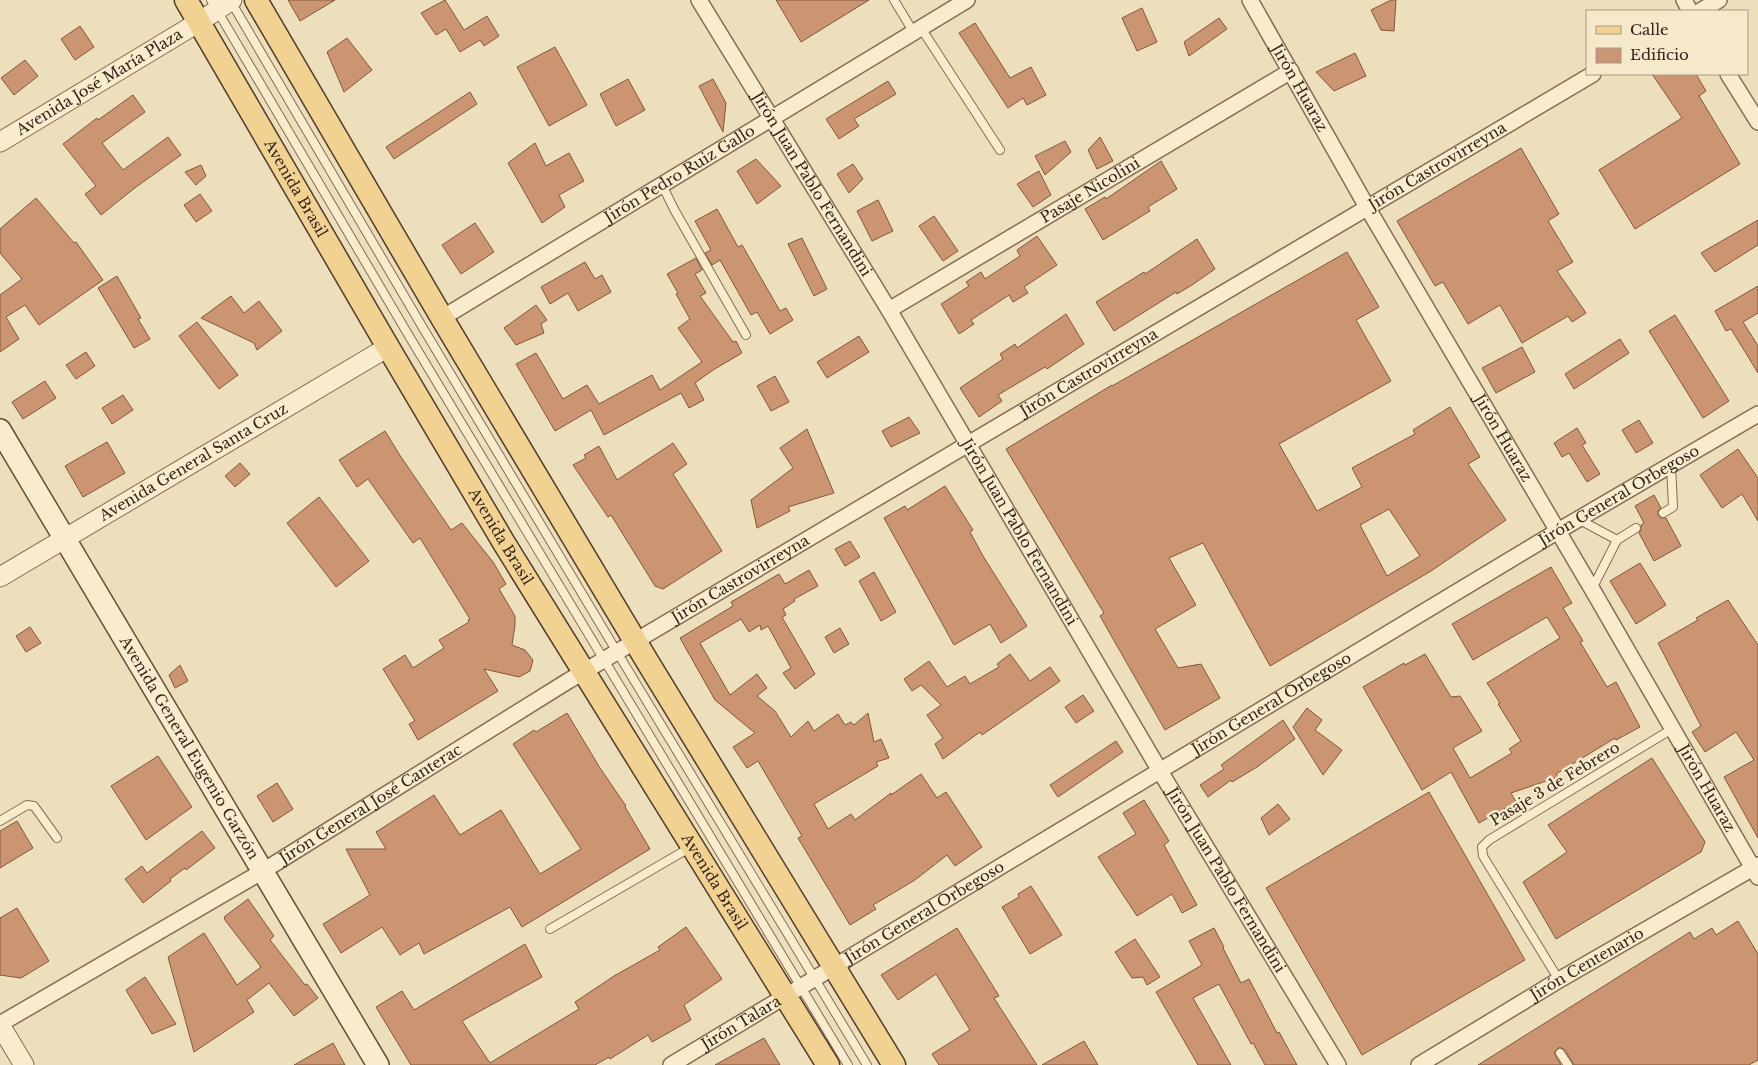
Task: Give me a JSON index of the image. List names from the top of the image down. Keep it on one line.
{"streets":{"main road":["Avenida Brasil","Avenida General Eugenio Garzón"],"street":["Avenida José María Plaza","Jirón Huaraz","Jirón Castrovirreyna","Jirón Pedro Ruiz Gallo","Jirón Juan Pablo Fernandini","Pasaje Nicolini","Avenida General Santa Cruz","Jirón General Orbegoso","Jirón General José Canterac","Jirón Centenario","Jirón Talara"],"lane":["Pasaje 3 de Febrero"]},"crossings":[["Avenida José María Plaza","Avenida Brasil"],["Jirón Huaraz","Jirón Castrovirreyna"],["Jirón Huaraz","Pasaje Nicolini"],["Jirón Huaraz","Jirón General Orbegoso"],["Jirón Huaraz","Pasaje 3 de Febrero"],["Jirón Huaraz","Jirón Centenario"],["Jirón Castrovirreyna","Jirón Juan Pablo Fernandini"],["Jirón Castrovirreyna","Avenida Brasil"],["Jirón Castrovirreyna","Jirón General José Canterac"],["Jirón Pedro Ruiz Gallo","Jirón Juan Pablo Fernandini"],["Jirón Pedro Ruiz Gallo","Avenida Brasil"],["Jirón Juan Pablo Fernandini","Pasaje Nicolini"],["Jirón Juan Pablo Fernandini","Jirón General Orbegoso"],["Avenida Brasil","Avenida General Santa Cruz"],["Avenida Brasil","Jirón General Orbegoso"],["Avenida Brasil","Jirón General José Canterac"],["Avenida Brasil","Jirón Talara"],["Avenida General Santa Cruz","Avenida General Eugenio Garzón"],["Jirón General Orbegoso","Jirón Talara"],["Avenida General Eugenio Garzón","Jirón General José Canterac"],["Pasaje 3 de Febrero","Jirón Centenario"]],"legend":["Calle","Edificio"]}
